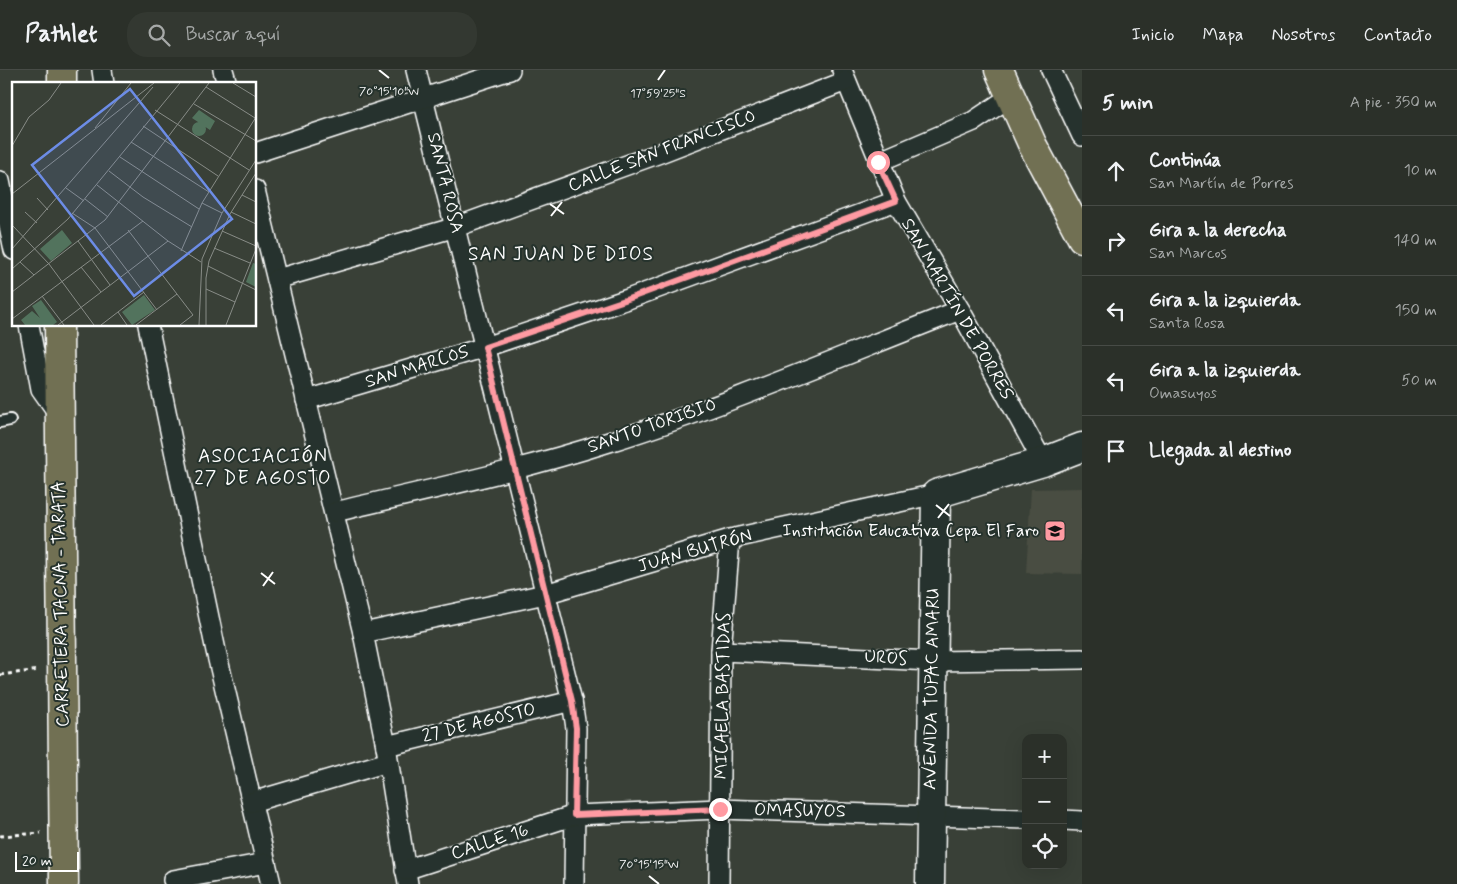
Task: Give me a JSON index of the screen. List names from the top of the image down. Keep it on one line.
{"streets":{"highway":["CARRETERA TACNA - TARATA"],"street":["CALLE SAN FRANCISCO","SANTA ROSA","SAN MARTÍN DE PORRES","SAN MARCOS","SANTO TORIBIO","JUAN BUTRÓN","UROS","AVENIDA TUPAC AMARU","MICAELA BASTIDAS","27 DE AGOSTO","OMASUYOS","CALLE 16"]},"crossings":[["CALLE SAN FRANCISCO","SANTA ROSA"],["CALLE SAN FRANCISCO","SAN MARTÍN DE PORRES"],["SANTA ROSA","SAN MARCOS"],["SANTA ROSA","SANTO TORIBIO"],["SANTA ROSA","JUAN BUTRÓN"],["SANTA ROSA","27 DE AGOSTO"],["SANTA ROSA","OMASUYOS"],["SANTA ROSA","CALLE 16"],["SAN MARTÍN DE PORRES","SAN MARCOS"],["SAN MARTÍN DE PORRES","SANTO TORIBIO"],["SAN MARTÍN DE PORRES","JUAN BUTRÓN"],["JUAN BUTRÓN","AVENIDA TUPAC AMARU"],["JUAN BUTRÓN","MICAELA BASTIDAS"],["UROS","AVENIDA TUPAC AMARU"],["UROS","MICAELA BASTIDAS"],["AVENIDA TUPAC AMARU","OMASUYOS"],["MICAELA BASTIDAS","OMASUYOS"],["OMASUYOS","CALLE 16"]],"districts":["SAN JUAN DE DIOS","ASOCIACIÓN 27 DE AGOSTO"],"places":{"school or university":["Institución Educativa Cepa El Faro"]},"scale_bar":"20 m","page":{"header":"Pathlet","search":"Buscar aquí","nav":["Inicio","Mapa","Nosotros","Contacto"],"heading":["5 min","A pie · 350 m"],"list":[["Continúa","San Martín de Porres","10 m"],["Gira a la derecha","San Marcos","140 m"],["Gira a la izquierda","Santa Rosa","150 m"],["Gira a la izquierda","Omasuyos","50 m"],"Llegada al destino"],"map_buttons":["+","−"],"scale":"20 m"},"coordinates":["70°15'10\"W","17°59'25\"S","70°15'15\"W"]}
